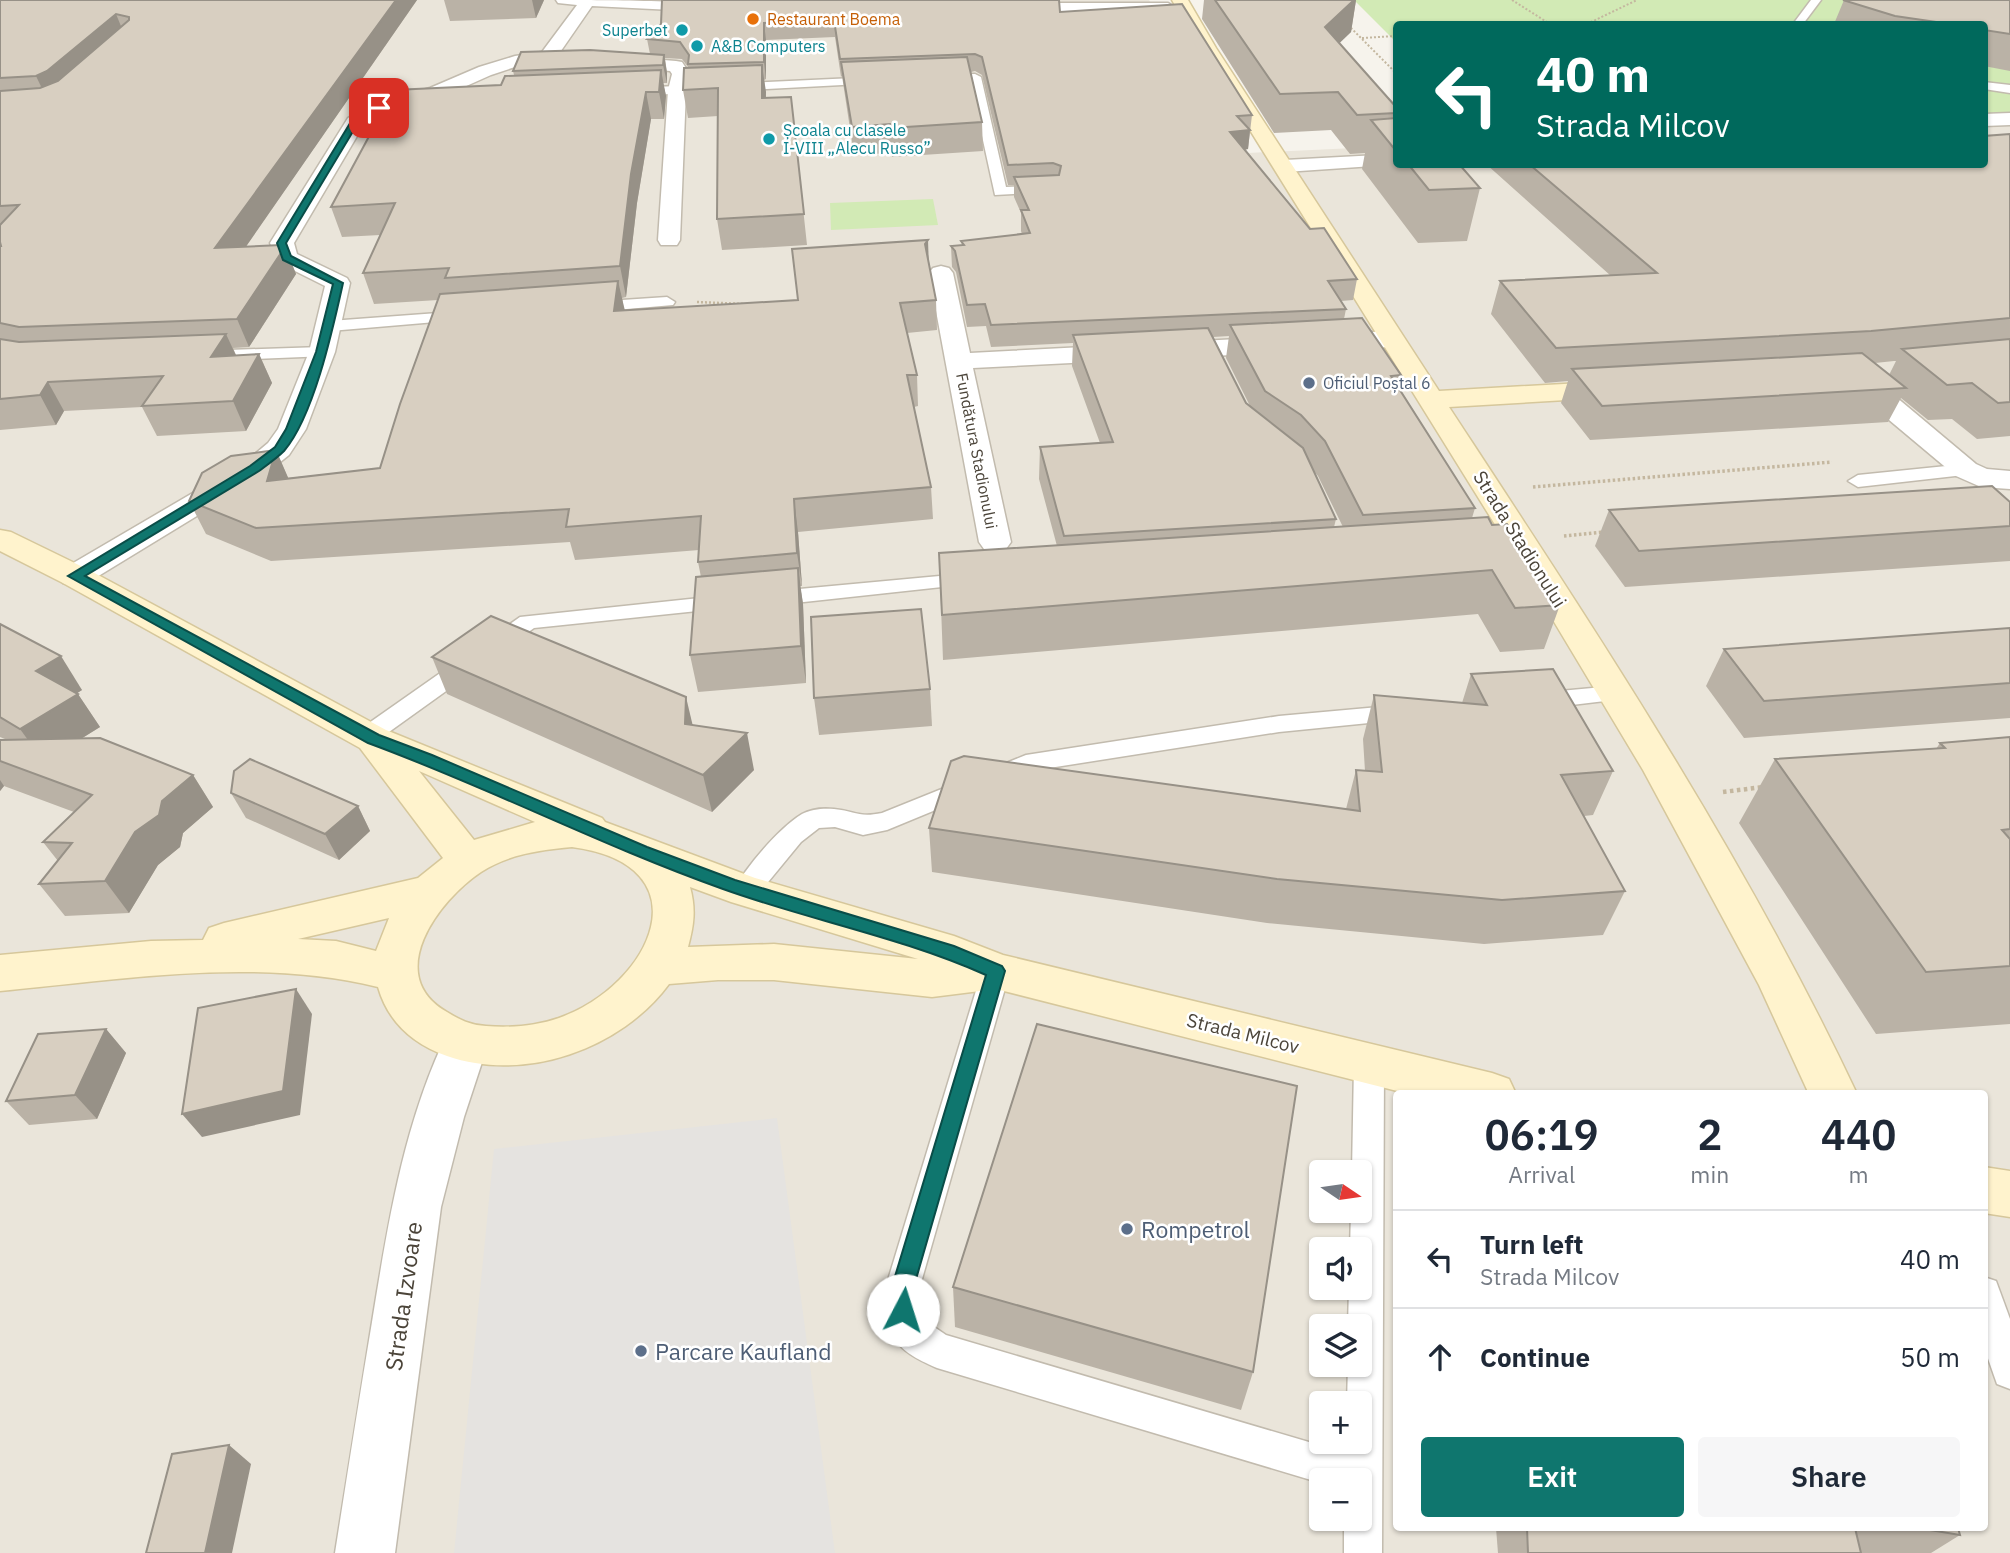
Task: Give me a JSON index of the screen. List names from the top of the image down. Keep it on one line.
{"streets":{"main road":["Strada Stadionului","Strada Milcov"],"street":["Fundătura Stadionului","Strada Izvoare"]},"crossings":[["Fundătura Stadionului","Strada Stadionului"],["Strada Milcov","Strada Izvoare"]],"places":["Restaurant Boema","Superbet","A&B Computers","Școala cu clasele I-VIII „Alecu Russo”","Oficiul Poștal 6","Rompetrol","Parcare Kaufland"],"north":"right","page":{"turn":["40 m","Strada Milcov"],"eta":["06:19","Arrival","2","min","440","m"],"map_buttons":["+","−"],"list":[{"name":"Turn left","note":"Strada Milcov","value":"40 m"},{"name":"Continue","value":"50 m"}],"buttons":["Exit","Share"]}}
